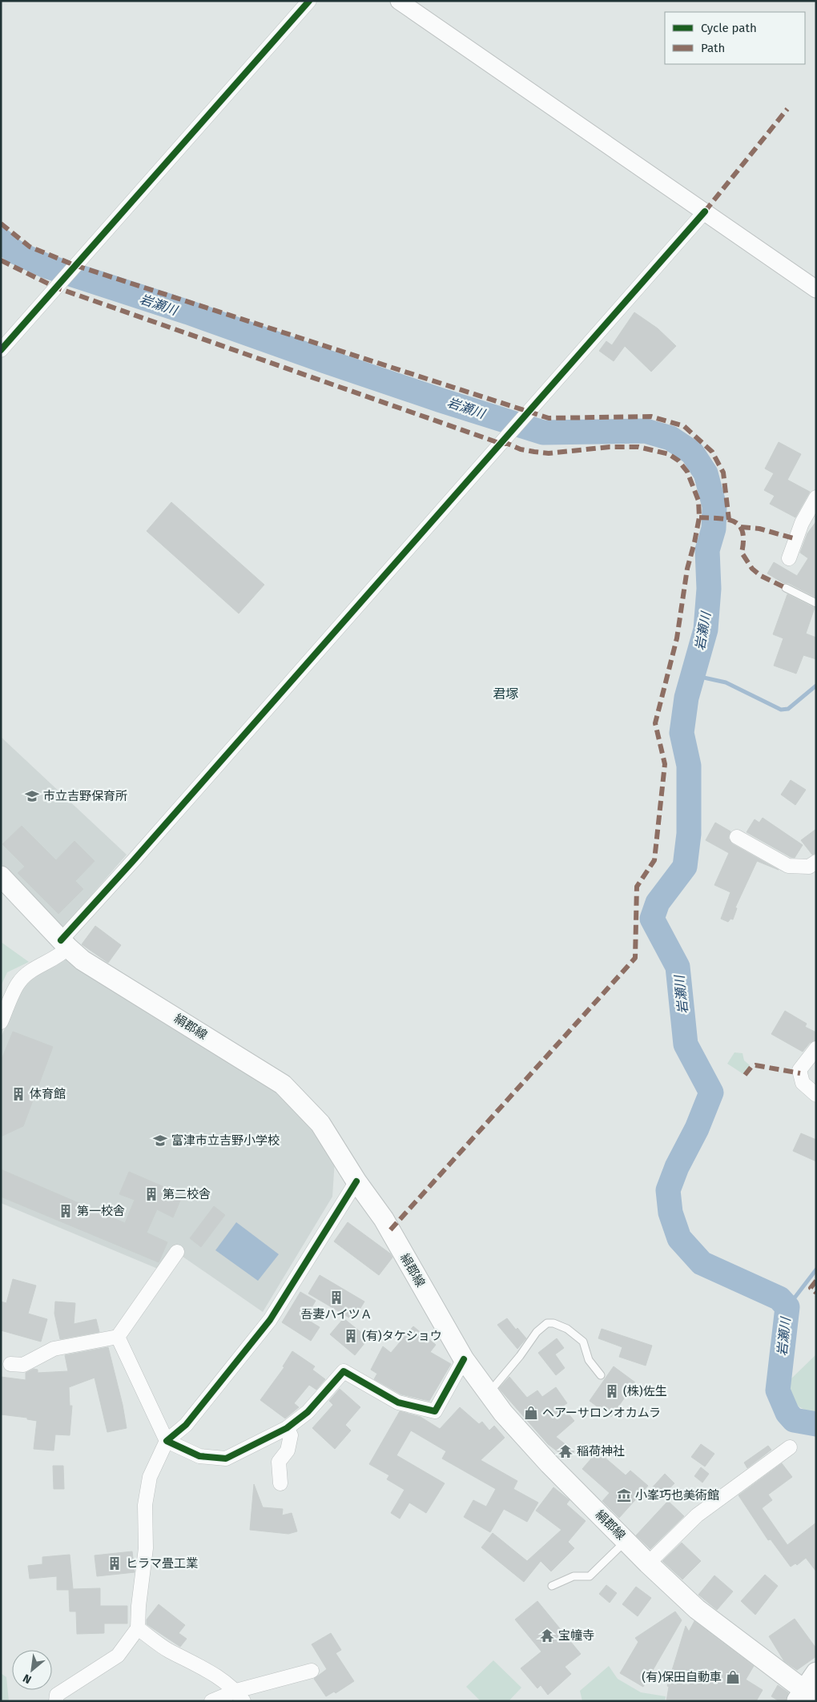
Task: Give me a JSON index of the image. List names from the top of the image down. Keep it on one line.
{"streets":{"main road":["絹郡線"]},"districts":["君塚"],"water":["岩瀬川"],"places":{"school or university":["市立吉野保育所","富津市立吉野小学校"],"building":["体育館","第二校舎","第一校舎","吾妻ハイツＡ","(有)タケショウ","(株)佐生","ヒラマ畳工業"],"shop":["ヘアーサロンオカムラ","(有)保田自動車"],"temple":["稲荷神社","宝幢寺"],"museum":["小峯巧也美術館"]},"legend":["Cycle path","Path"],"north":"bottom left"}
